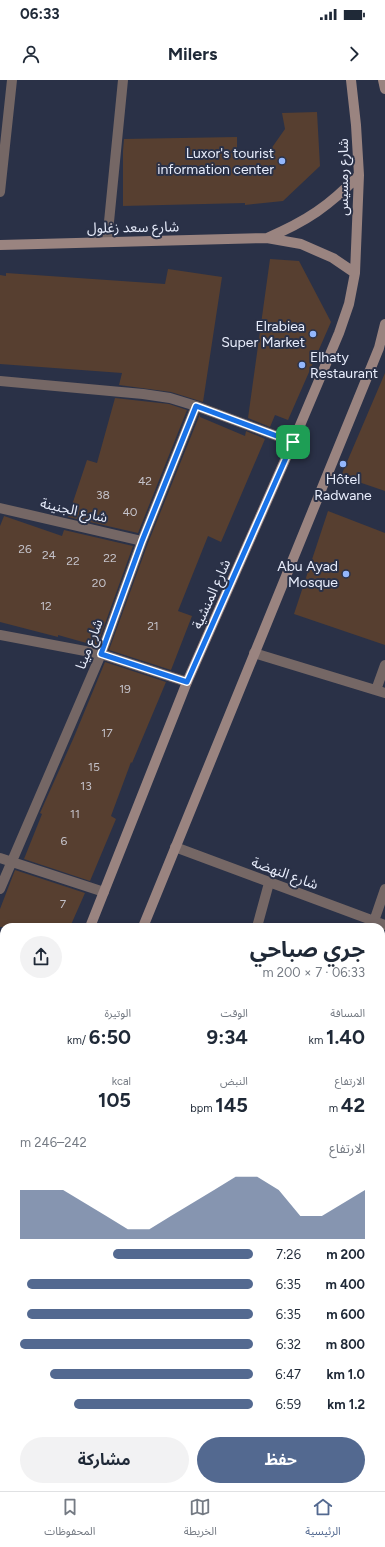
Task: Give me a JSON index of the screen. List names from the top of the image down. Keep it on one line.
{"streets":{"main road":["شارع رمسيس","شارع سعد زغلول","شارع المنشية"],"street":["شارع الجنينة","شارع مينا","شارع النهضة"]},"crossings":[["شارع رمسيس","شارع سعد زغلول"],["شارع رمسيس","شارع المنشية"],["شارع سعد زغلول","شارع المنشية"],["شارع الجنينة","شارع مينا"]],"places":["Luxor's tourist information center","Elrabiea Super Market","Elhaty Restaurant","Hôtel Radwane","Abu Ayad Mosque"],"house_numbers":["42","38","40","26","24","22","22","20","12","21","19","17","15","13","11","6","7"],"page":{"status":"06:33","header":"Milers","heading":["جري صباحي","06:33 · 7 × 200 m"],"stats":[["المسافة","1.40 km"],["الوقت","9:34"],["الوتيرة","6:50 /km"],["الارتفاع","42 m"],["النبض","145 bpm"],["kcal","105"]],"chart":["الارتفاع","242–246 m"],"list":[{"name":"200 m","note":"7:26"},{"name":"400 m","note":"6:35"},{"name":"600 m","note":"6:35"},{"name":"800 m","note":"6:32"},{"name":"1.0 km","note":"6:47"},{"name":"1.2 km","note":"6:59"}],"buttons":["حفظ","مشاركة"],"tabs":["الرئيسية","الخريطة","المحفوظات"]}}
